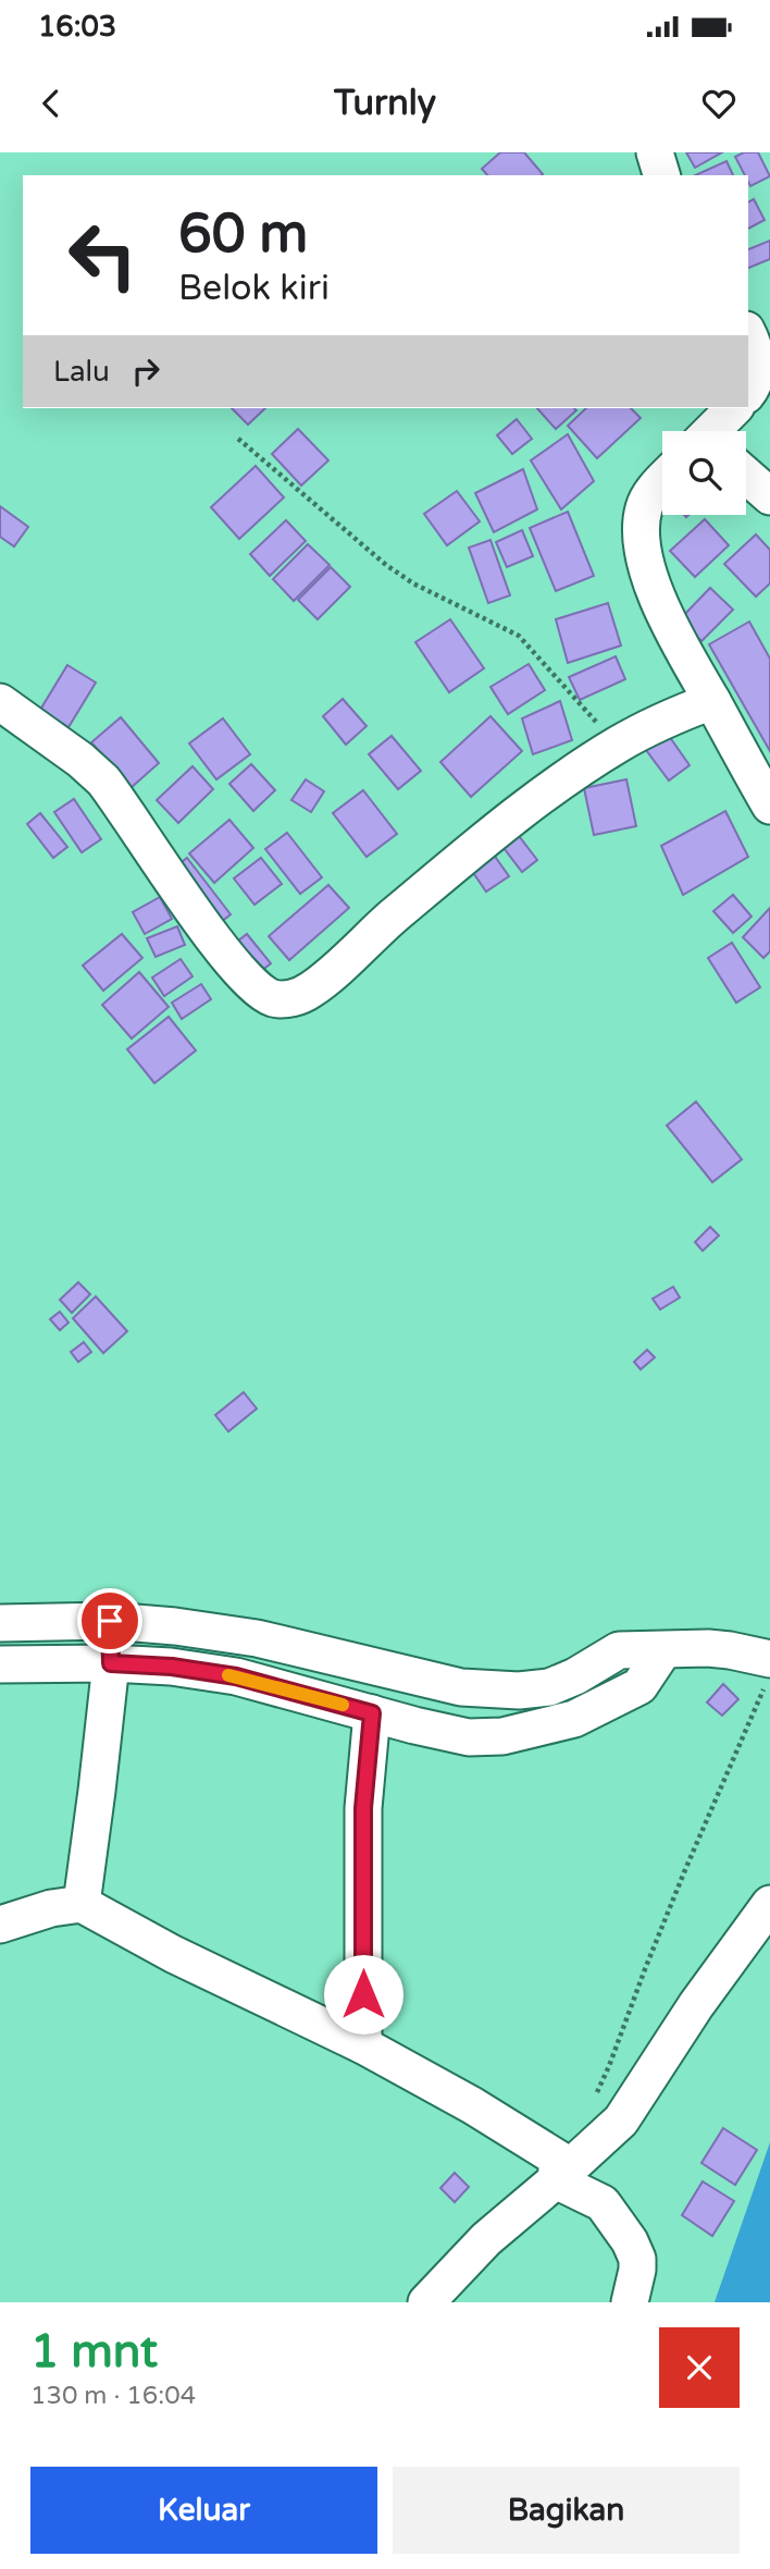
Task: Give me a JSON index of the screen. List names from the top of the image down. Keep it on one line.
{"page":{"status":"16:03","header":"Turnly","turn":["60 m","Belok kiri"],"then":"Lalu","heading":["1 mnt","130 m · 16:04"],"buttons":["Keluar","Bagikan"]}}
